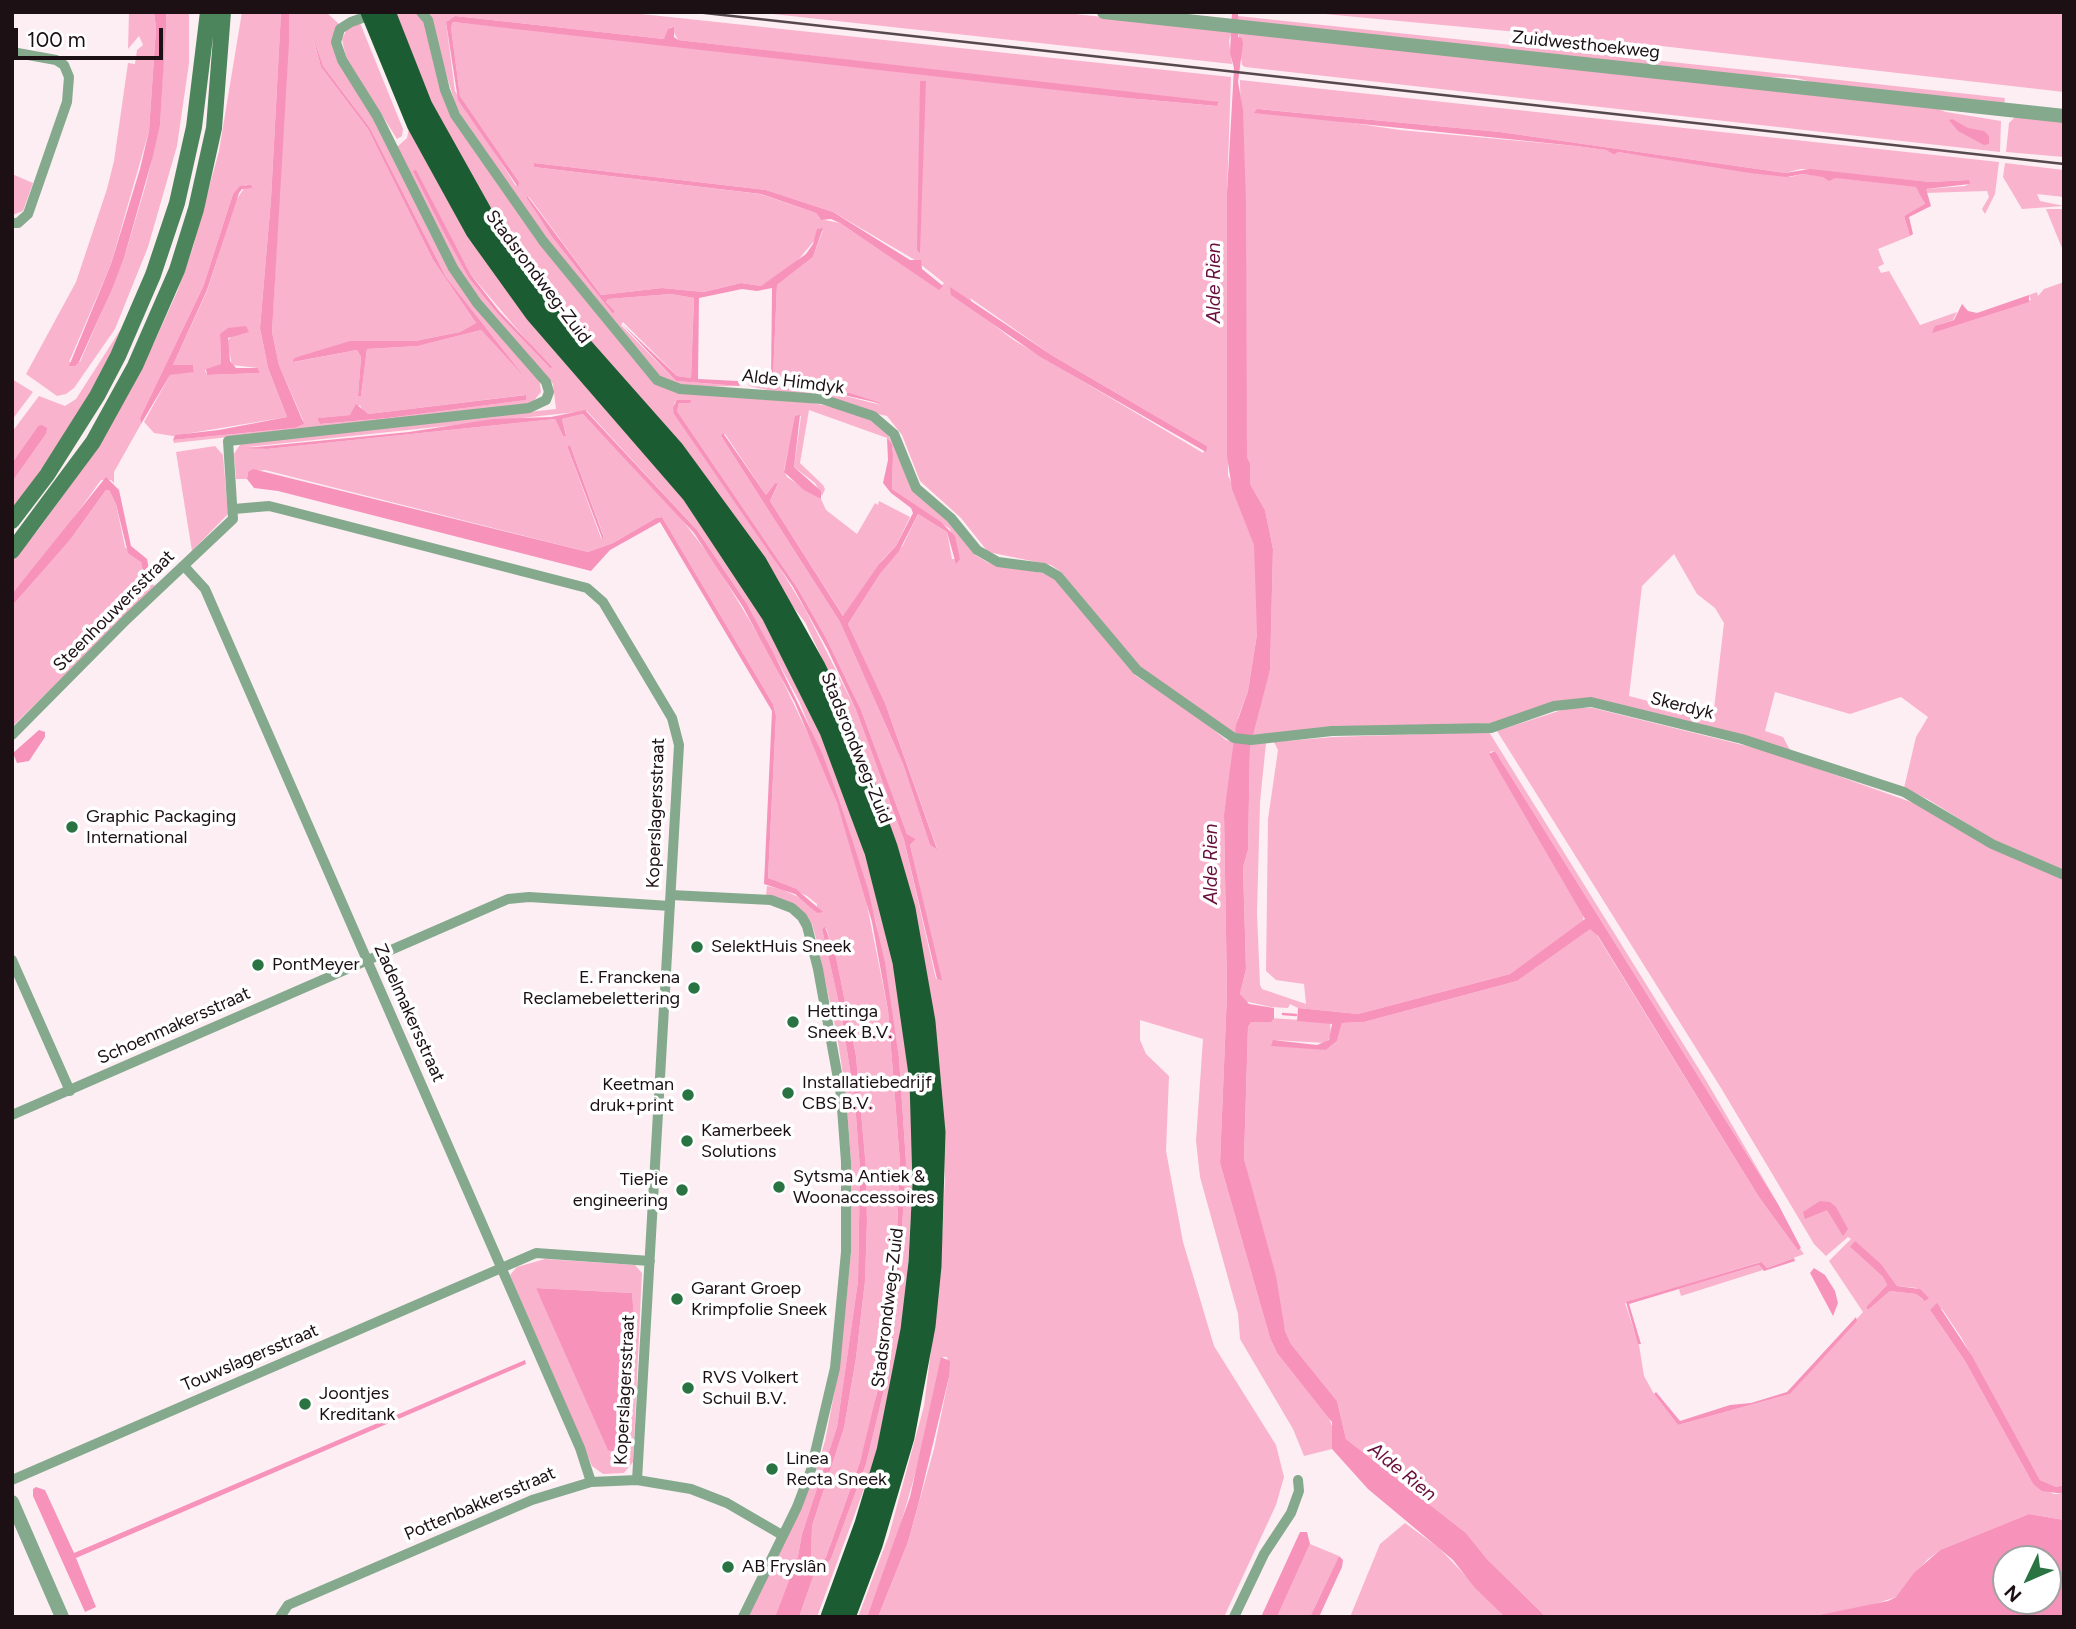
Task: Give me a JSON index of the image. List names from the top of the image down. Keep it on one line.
{"streets":{"highway":["Stadsrondweg-Zuid"],"street":["Zuidwesthoekweg","Alde Himdyk","Steenhouwersstraat","Skerdyk","Koperslagersstraat","Zadelmakersstraat","Schoenmakersstraat","Touwslagersstraat","Pottenbakkersstraat"]},"crossings":[["Alde Himdyk","Skerdyk"],["Steenhouwersstraat","Koperslagersstraat"],["Steenhouwersstraat","Zadelmakersstraat"],["Koperslagersstraat","Schoenmakersstraat"],["Koperslagersstraat","Pottenbakkersstraat"],["Zadelmakersstraat","Schoenmakersstraat"],["Zadelmakersstraat","Touwslagersstraat"],["Zadelmakersstraat","Pottenbakkersstraat"],["Schoenmakersstraat","Pottenbakkersstraat"]],"water":["Alde Rien"],"places":["Graphic Packaging International","SelektHuis Sneek","PontMeyer","E. Franckena Reclamebelettering","Hettinga Sneek B.V.","Installatiebedrijf CBS B.V.","Keetman druk+print","Kamerbeek Solutions","Sytsma Antiek & Woonaccessoires","TiePie engineering","Garant Groep Krimpfolie Sneek","RVS Volkert Schuil B.V.","Joontjes Kreditank","Linea Recta Sneek","AB Fryslân"],"scale_bar":"100 m","north":"bottom left"}
